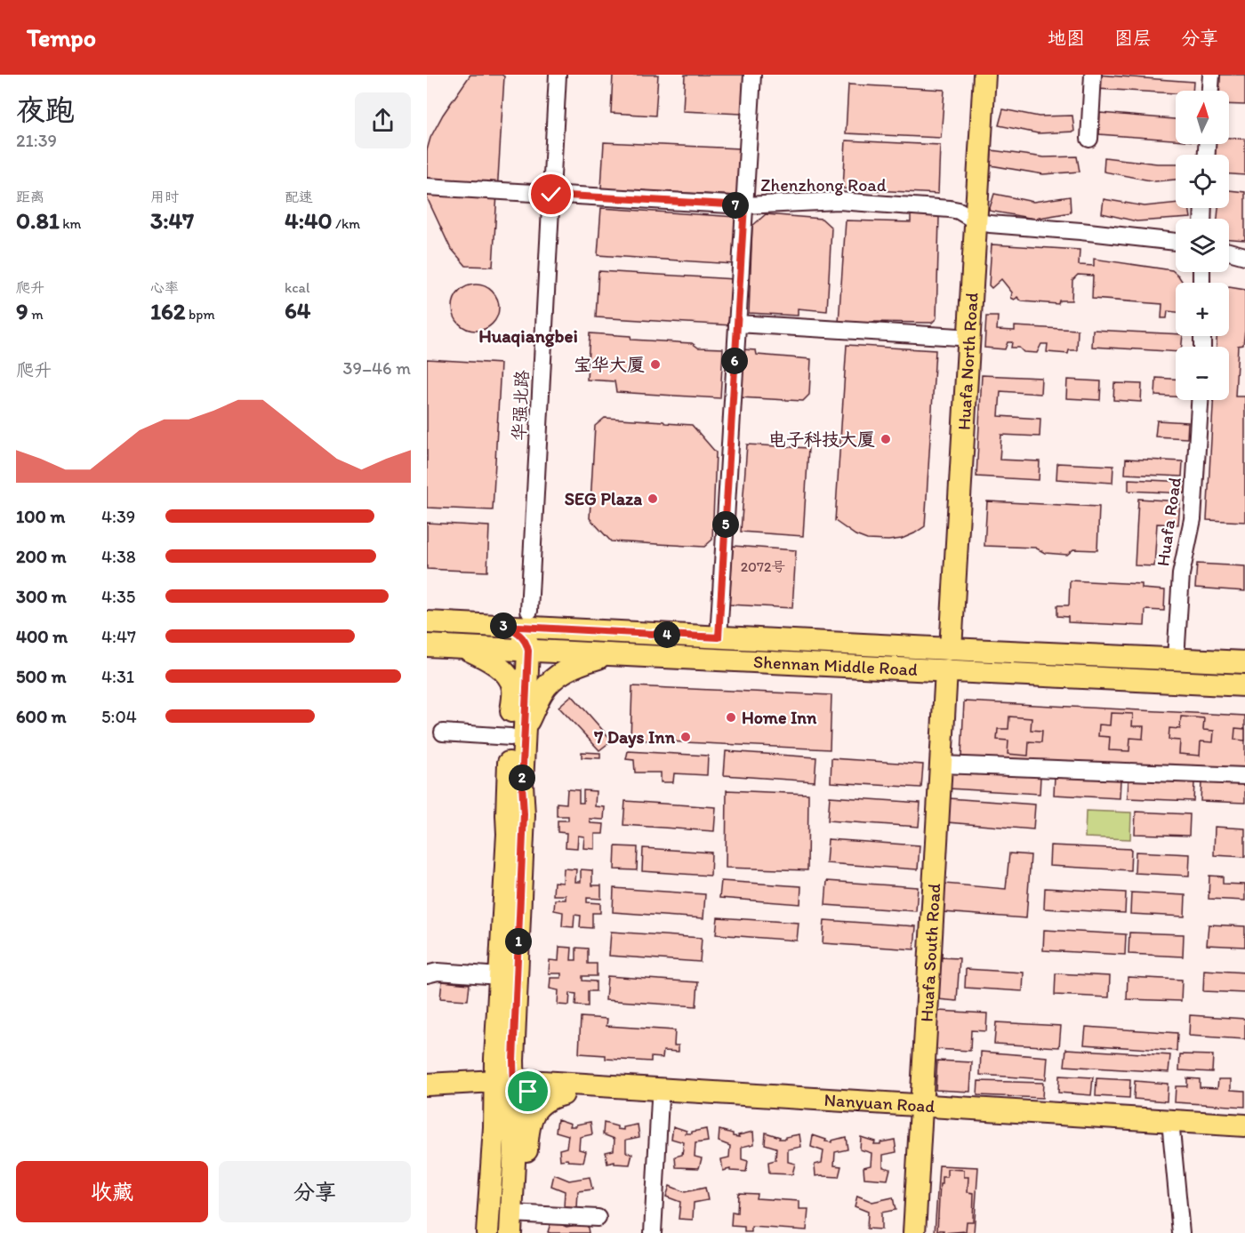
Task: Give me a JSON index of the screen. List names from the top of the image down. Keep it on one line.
{"streets":{"main road":["Huafa North Road","Shennan Middle Road","Huafa South Road","Nanyuan Road"],"street":["Zhenzhong Road","华强北路","Huafa Road"]},"crossings":[["Zhenzhong Road","Huafa North Road"],["Zhenzhong Road","华强北路"],["Huafa North Road","Shennan Middle Road"],["Huafa Road","Shennan Middle Road"],["Shennan Middle Road","Huafa South Road"],["Huafa South Road","Nanyuan Road"]],"districts":["Huaqiangbei"],"places":["宝华大厦","电子科技大厦","SEG Plaza","Home Inn","7 Days Inn"],"house_numbers":["2072号"],"north":"top","page":{"header":"Tempo","nav":["地图","图层","分享"],"heading":["夜跑","21:39"],"map_buttons":["+","−"],"stats":[["距离","0.81 km"],["用时","3:47"],["配速","4:40 /km"],["爬升","9 m"],["心率","162 bpm"],["kcal","64"]],"pins":["7","6","5","3","4","2","1"],"chart":["爬升","39–46 m"],"list":[{"name":"100 m","note":"4:39"},{"name":"200 m","note":"4:38"},{"name":"300 m","note":"4:35"},{"name":"400 m","note":"4:47"},{"name":"500 m","note":"4:31"},{"name":"600 m","note":"5:04"}],"buttons":["收藏","分享"]}}
